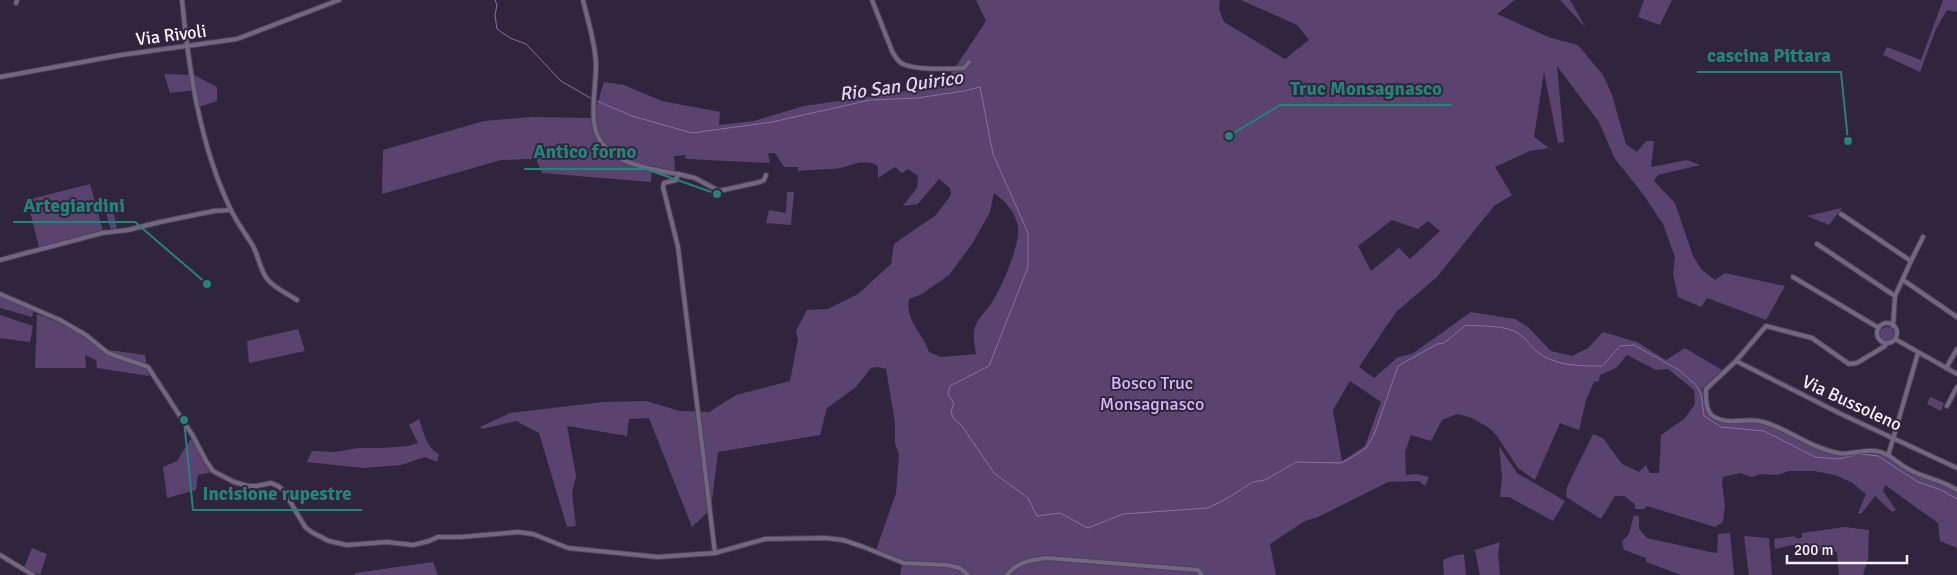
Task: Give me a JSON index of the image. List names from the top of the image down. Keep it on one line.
{"streets":{"street":["Via Rivoli","Via Bussoleno"]},"water":["Rio San Quirico"],"parks":["Bosco Truc Monsagnasco"],"places":["Truc Monsagnasco","cascina Pittara","Antico forno","Artegiardini","Incisione rupestre"],"scale_bar":"200 m"}
